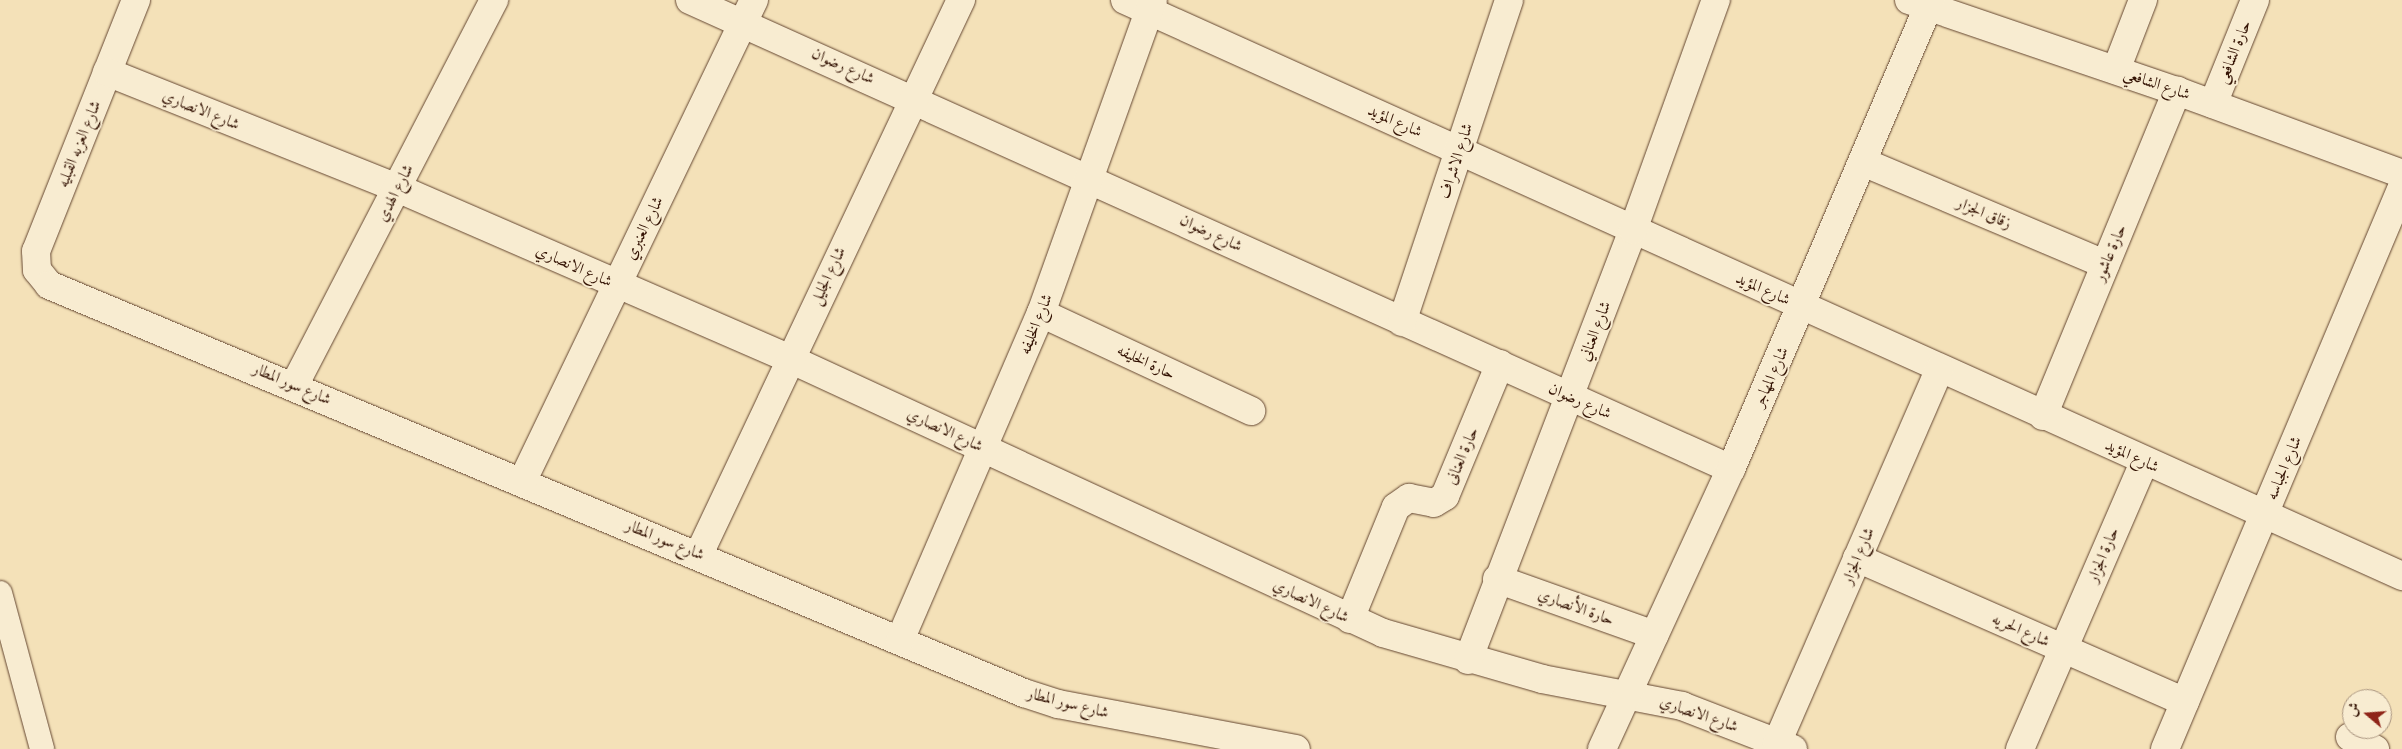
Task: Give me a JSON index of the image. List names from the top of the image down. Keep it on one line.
{"streets":{"street":["حارة الشافعي","شارع رضوان","شارع الشافعي","شارع الانصاري","شارع المؤيد","شارع العزبه القبليه","شارع الاشراف","شارع الهدي","زقاق الجزار","شارع العنبري","حارة عاشور","شارع الجليل","شارع الخليفه","شارع العناني","حارة الخليفه","شارع المهاجر","شارع سور المطار","حارة العنانى","شارع الجباسه","حارة الجزار","شارع الجزار","حارة الأنصاري","شارع الحريه"]},"crossings":[["حارة الشافعي","شارع الشافعي"],["شارع رضوان","شارع الاشراف"],["شارع رضوان","شارع العنبري"],["شارع رضوان","شارع الجليل"],["شارع رضوان","شارع الخليفه"],["شارع رضوان","شارع العناني"],["شارع رضوان","شارع المهاجر"],["شارع رضوان","حارة العنانى"],["شارع الشافعي","حارة عاشور"],["شارع الشافعي","شارع المهاجر"],["شارع الانصاري","شارع العزبه القبليه"],["شارع الانصاري","شارع الهدي"],["شارع الانصاري","شارع العنبري"],["شارع الانصاري","شارع الجليل"],["شارع الانصاري","شارع الخليفه"],["شارع الانصاري","شارع العناني"],["شارع الانصاري","شارع المهاجر"],["شارع الانصاري","حارة العنانى"],["شارع الانصاري","شارع الجزار"],["شارع المؤيد","شارع الاشراف"],["شارع المؤيد","حارة عاشور"],["شارع المؤيد","شارع الخليفه"],["شارع المؤيد","شارع العناني"],["شارع المؤيد","شارع المهاجر"],["شارع المؤيد","شارع الجباسه"],["شارع المؤيد","حارة الجزار"],["شارع المؤيد","شارع الجزار"],["شارع العزبه القبليه","شارع سور المطار"],["شارع الهدي","شارع سور المطار"],["زقاق الجزار","حارة عاشور"],["زقاق الجزار","شارع المهاجر"],["شارع العنبري","شارع سور المطار"],["شارع الجليل","شارع سور المطار"],["شارع الخليفه","حارة الخليفه"],["شارع الخليفه","شارع سور المطار"],["شارع العناني","حارة الأنصاري"],["شارع المهاجر","حارة الأنصاري"],["شارع الجباسه","شارع الحريه"],["حارة الجزار","شارع الحريه"],["شارع الجزار","شارع الحريه"]],"north":"left"}
